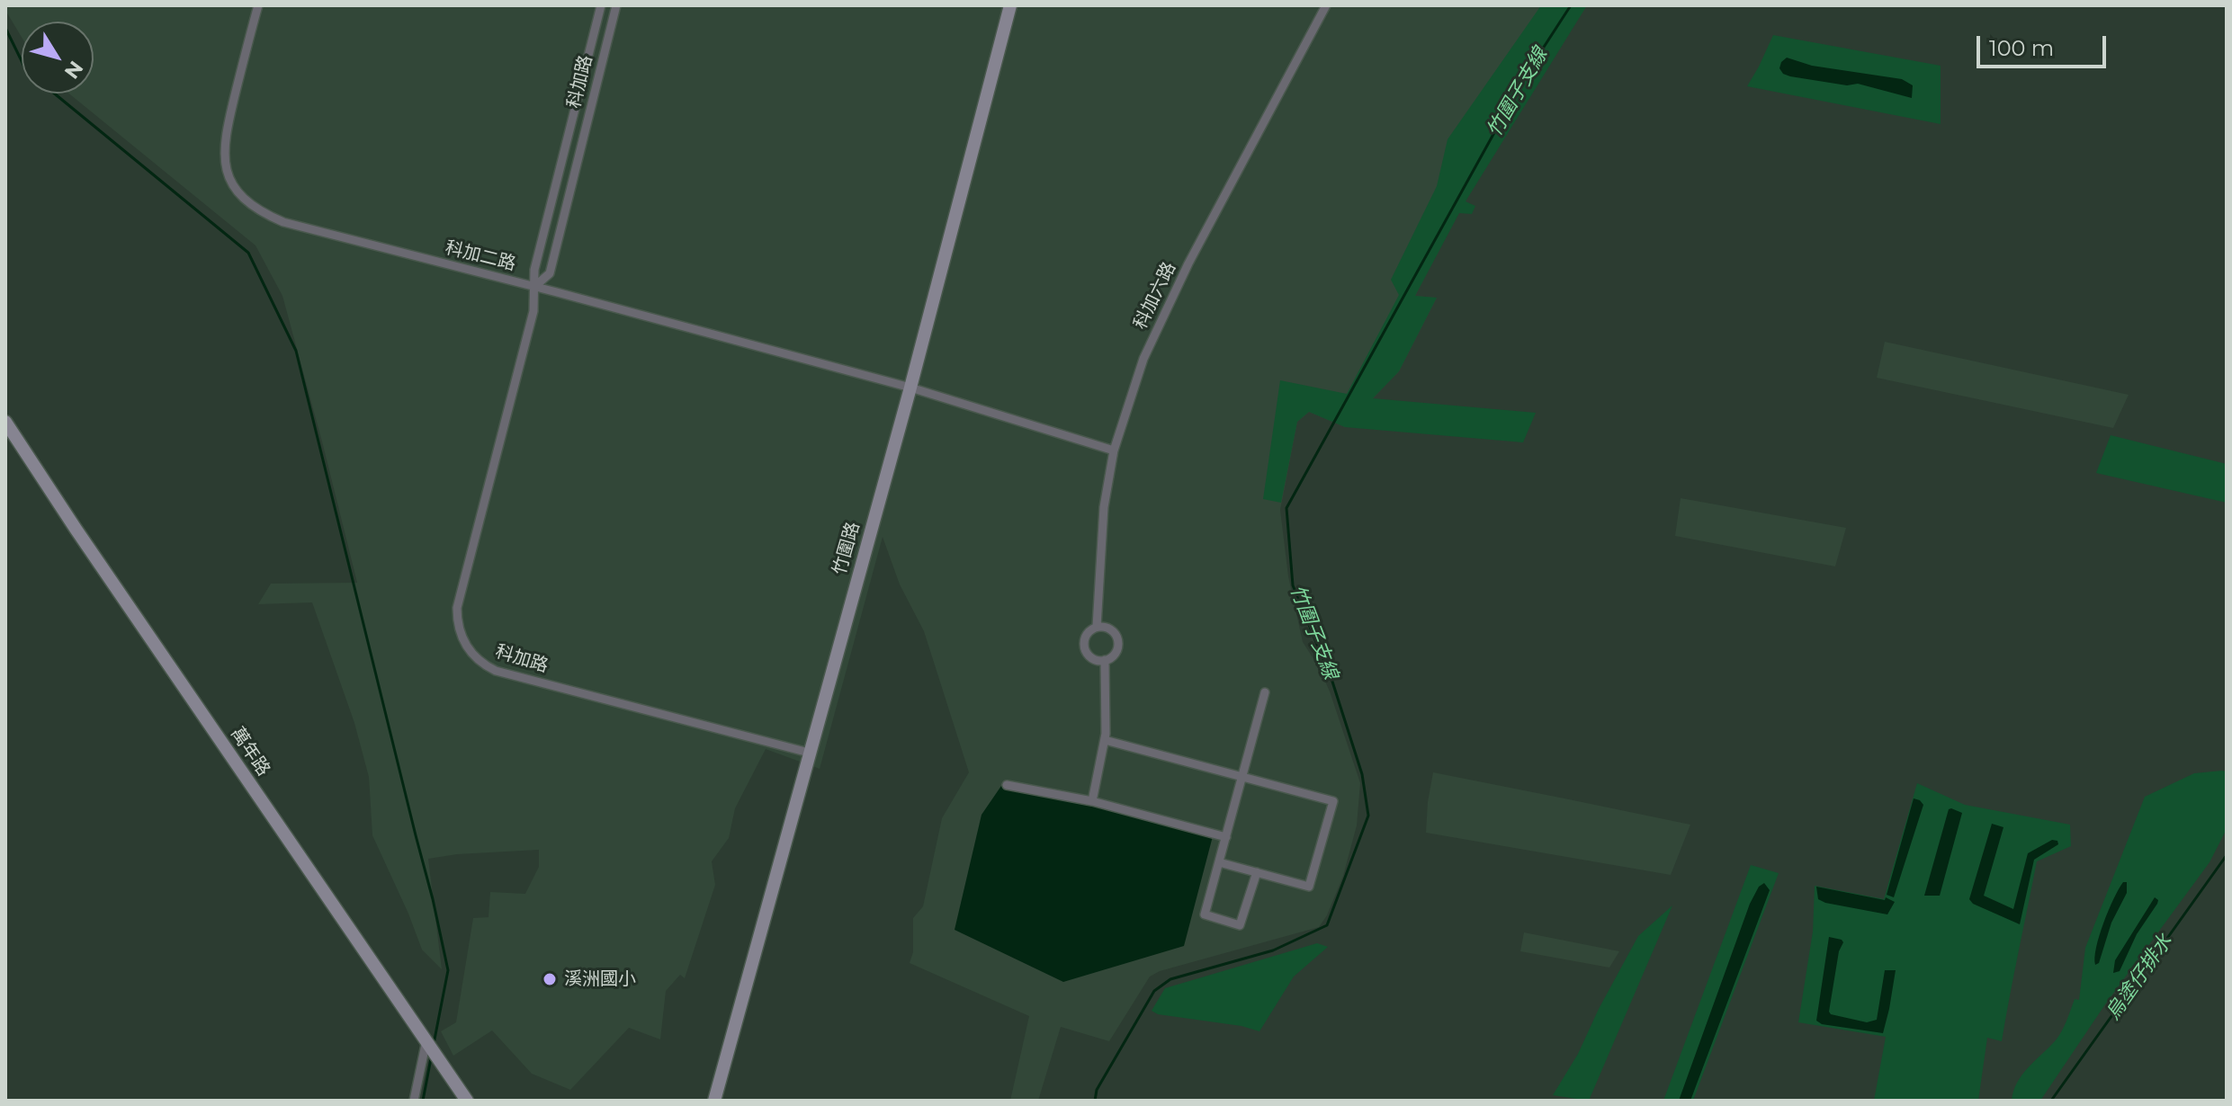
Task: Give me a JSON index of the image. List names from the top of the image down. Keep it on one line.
{"streets":{"street":["科加路","科加二路","科加六路","竹圍路","萬年路"]},"crossings":[["科加路","科加二路"],["科加路","竹圍路"],["科加二路","科加六路"],["科加二路","竹圍路"]],"water":["竹圍子支線","烏塗仔排水"],"places":["溪洲國小"],"scale_bar":"100 m","north":"bottom right"}
